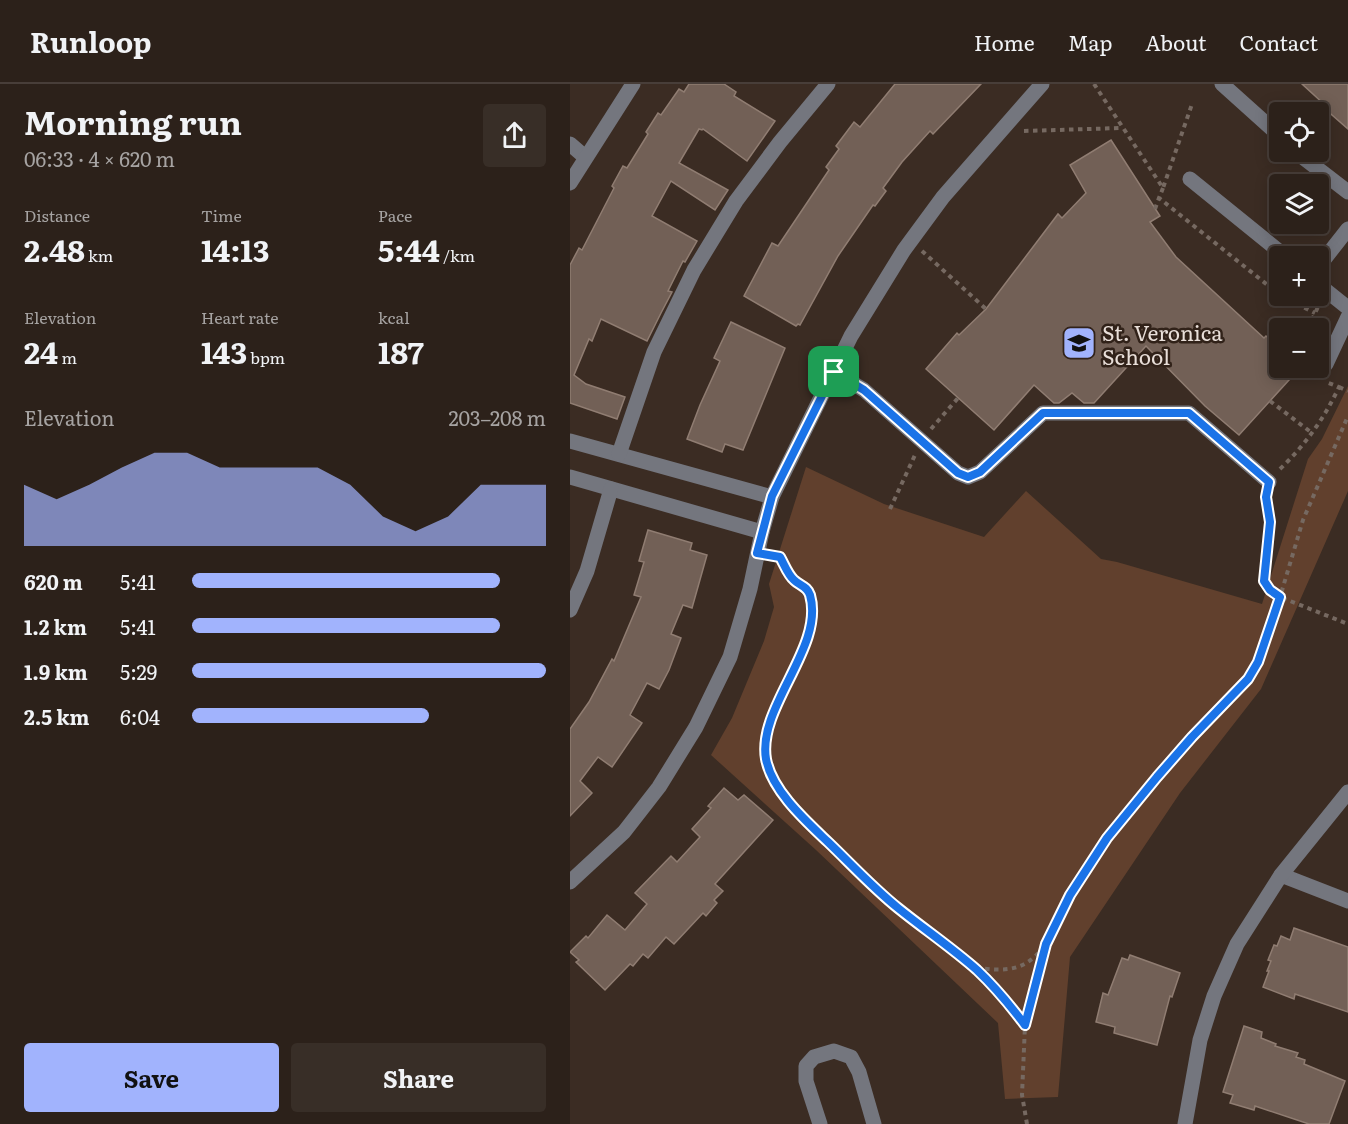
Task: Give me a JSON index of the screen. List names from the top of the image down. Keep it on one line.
{"places":{"school or university":["St. Veronica School"]},"page":{"header":"Runloop","nav":["Home","Map","About","Contact"],"heading":["Morning run","06:33 · 4 × 620 m"],"map_buttons":["+","−"],"stats":[["Distance","2.48 km"],["Time","14:13"],["Pace","5:44 /km"],["Elevation","24 m"],["Heart rate","143 bpm"],["kcal","187"]],"chart":["Elevation","203–208 m"],"list":[{"name":"620 m","note":"5:41"},{"name":"1.2 km","note":"5:41"},{"name":"1.9 km","note":"5:29"},{"name":"2.5 km","note":"6:04"}],"buttons":["Save","Share"]}}
